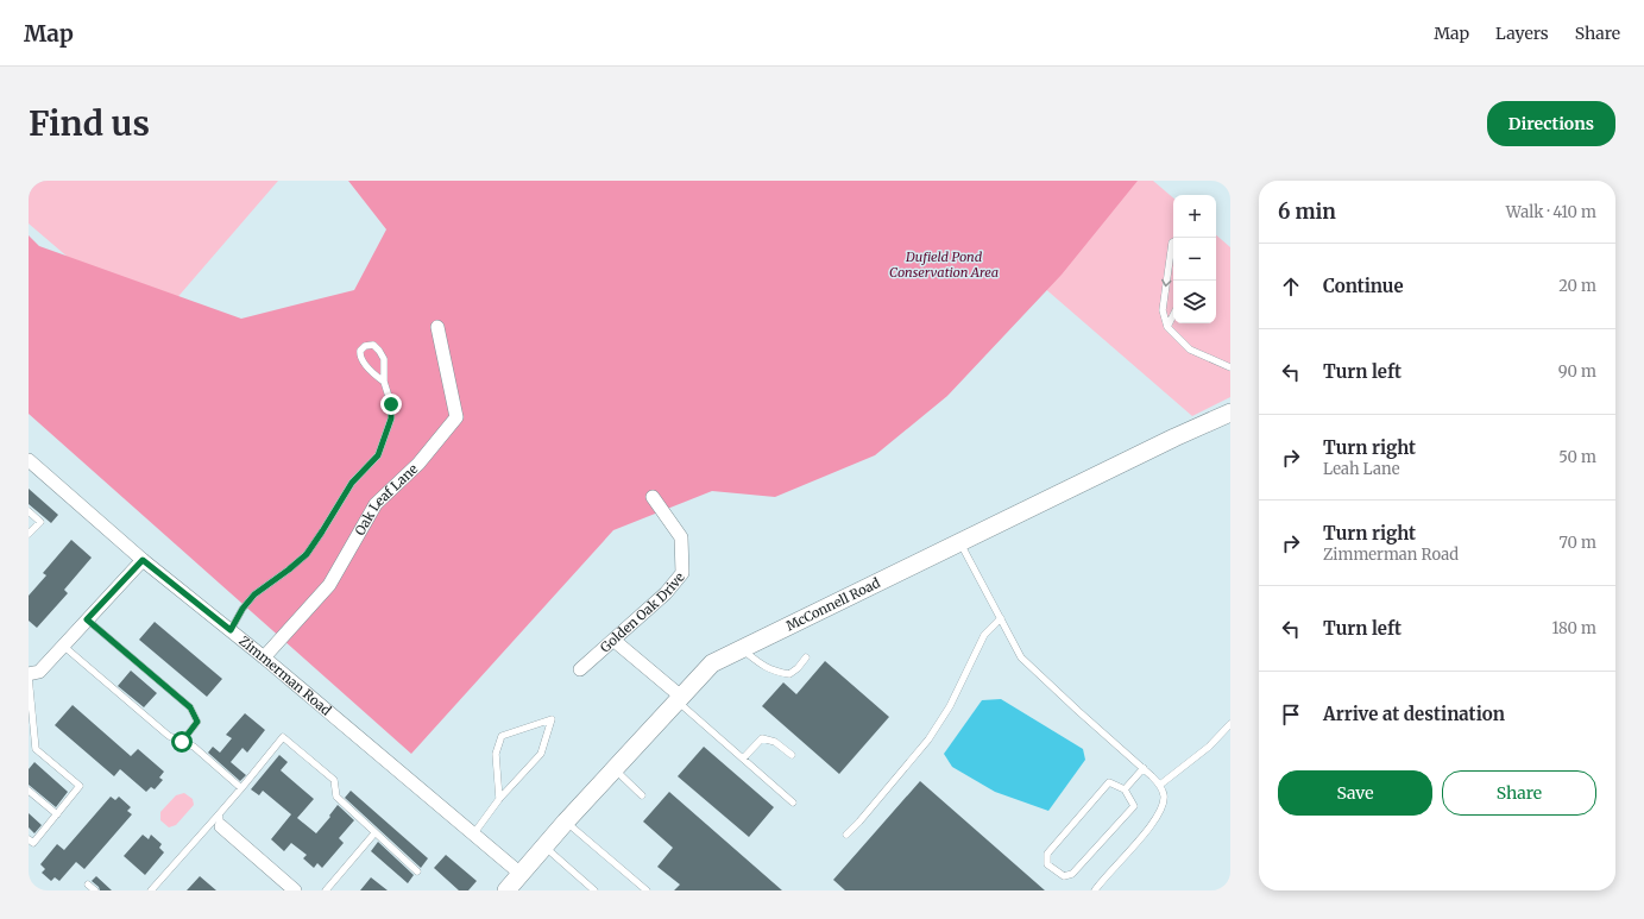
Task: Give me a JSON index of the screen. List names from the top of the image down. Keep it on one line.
{"streets":{"street":["Oak Leaf Lane","McConnell Road","Golden Oak Drive","Zimmerman Road"]},"crossings":[["Oak Leaf Lane","Zimmerman Road"],["McConnell Road","Zimmerman Road"]],"parks":["Dufield Pond Conservation Area"],"page":{"header":"Map","nav":["Map","Layers","Share"],"buttons":["Directions",["Save","Share"]],"title":"Find us","heading":["6 min","Walk · 410 m"],"map_buttons":["+","−"],"list":[["Continue","20 m"],["Turn left","90 m"],["Turn right","Leah Lane","50 m"],["Turn right","Zimmerman Road","70 m"],["Turn left","180 m"],"Arrive at destination"]}}
